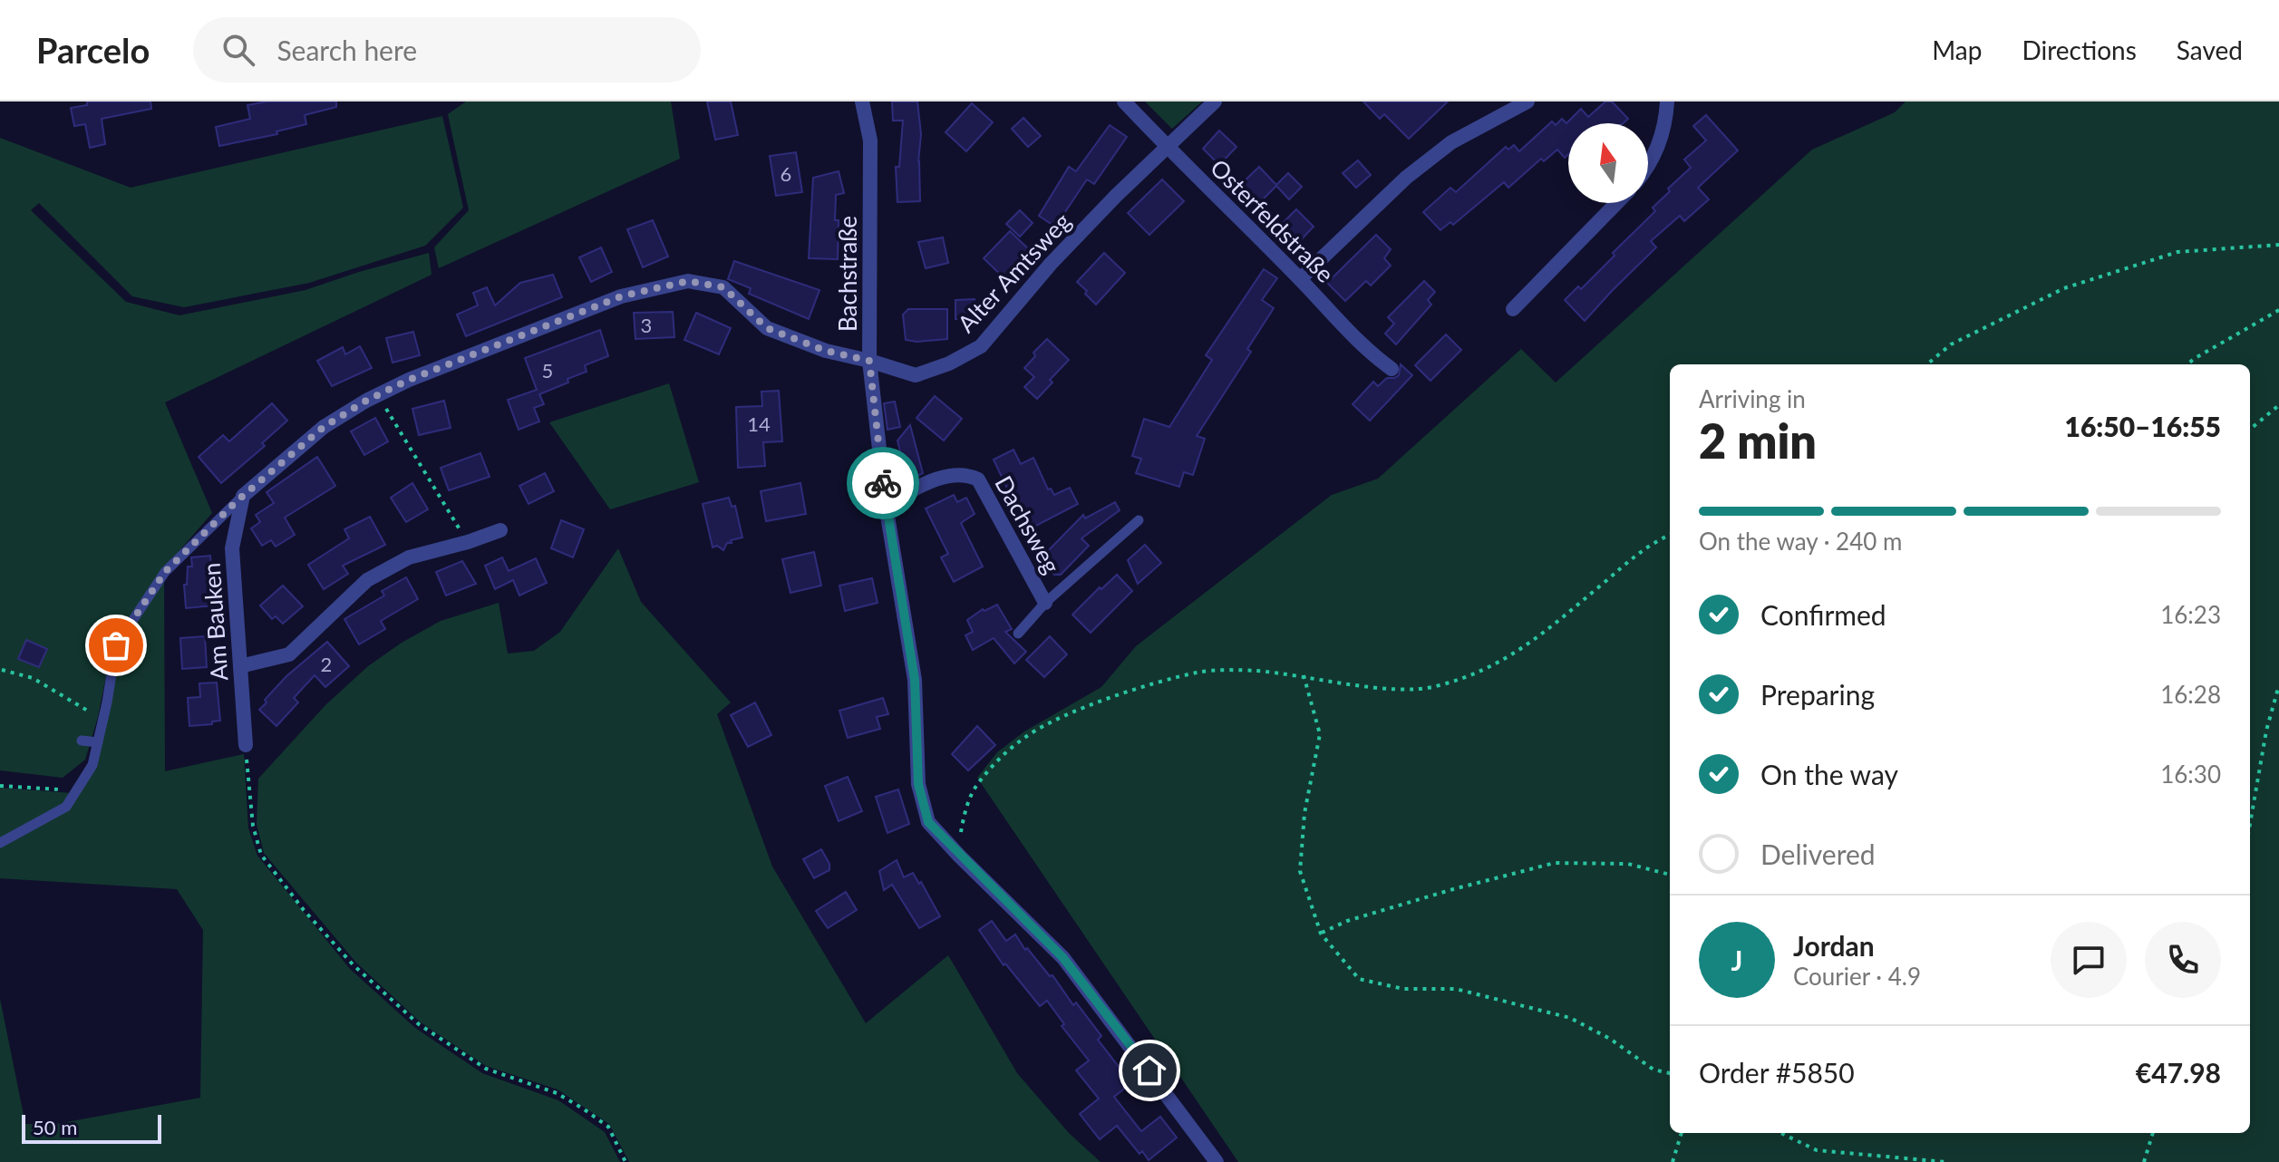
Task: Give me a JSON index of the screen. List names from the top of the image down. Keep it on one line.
{"streets":{"street":["Osterfeldstraße","Alter Amtsweg","Bachstraße","Dachsweg","Am Bauken"]},"crossings":[["Osterfeldstraße","Alter Amtsweg"],["Alter Amtsweg","Bachstraße"],["Alter Amtsweg","Am Bauken"],["Bachstraße","Dachsweg"],["Bachstraße","Am Bauken"]],"house_numbers":["6","3","5","14","2"],"scale_bar":"50 m","north":"top","page":{"header":"Parcelo","search":"Search here","nav":["Map","Directions","Saved"],"heading":["2 min","Arriving in","16:50–16:55"],"panel":["Jordan","Courier · 4.9","Order #5850","€47.98"],"bar":"On the way · 240 m","list":[["Confirmed","16:23"],["Preparing","16:28"],["On the way","16:30"],"Delivered"],"round":"J","scale":"50 m"}}
